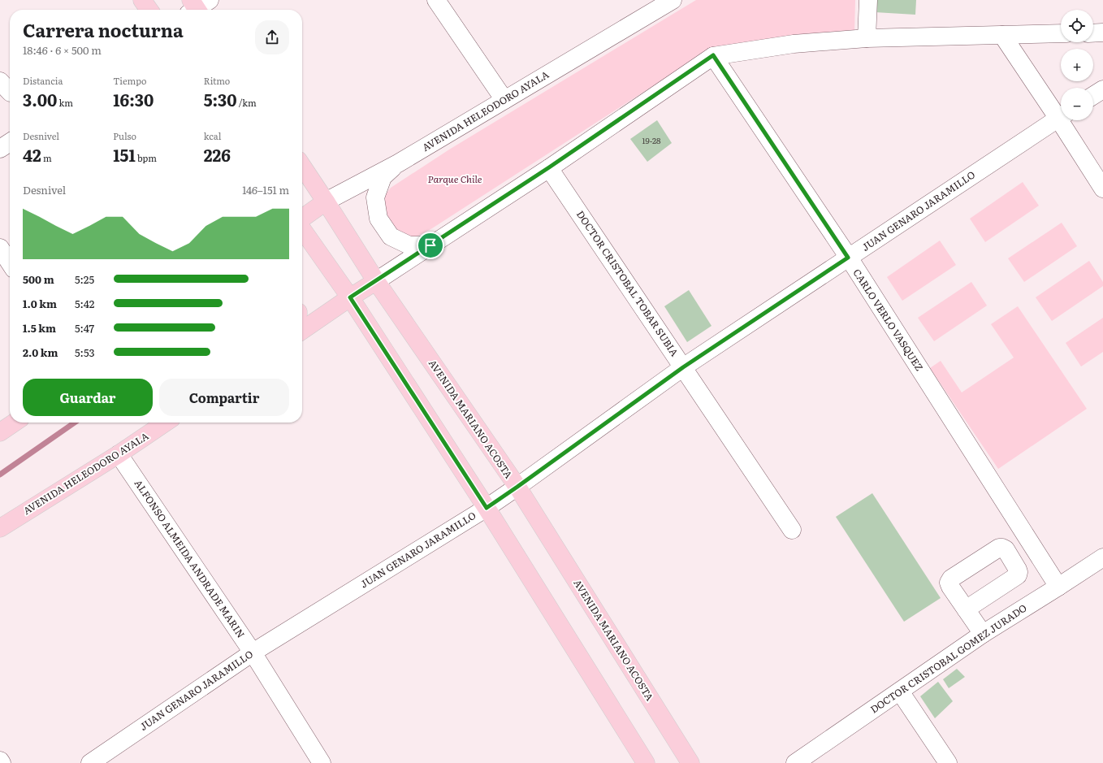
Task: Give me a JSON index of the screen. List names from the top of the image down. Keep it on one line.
{"streets":{"main road":["AVENIDA HELEODORO AYALA","AVENIDA MARIANO ACOSTA"],"street":["JUAN GENARO JARAMILLO","DOCTOR CRISTOBAL TOBAR SUBIA","CARLO VERLO VASQUEZ","ALFONSO ALMEIDA ANDRADE MARIN","DOCTOR CRISTOBAL GOMEZ JURADO"]},"crossings":[["AVENIDA HELEODORO AYALA","AVENIDA MARIANO ACOSTA"],["AVENIDA HELEODORO AYALA","ALFONSO ALMEIDA ANDRADE MARIN"],["JUAN GENARO JARAMILLO","DOCTOR CRISTOBAL TOBAR SUBIA"],["JUAN GENARO JARAMILLO","CARLO VERLO VASQUEZ"],["JUAN GENARO JARAMILLO","AVENIDA MARIANO ACOSTA"],["JUAN GENARO JARAMILLO","ALFONSO ALMEIDA ANDRADE MARIN"],["CARLO VERLO VASQUEZ","DOCTOR CRISTOBAL GOMEZ JURADO"]],"parks":["Parque Chile"],"house_numbers":["19-28"],"page":{"map_buttons":["+","−"],"heading":["Carrera nocturna","18:46 · 6 × 500 m"],"stats":[["Distancia","3.00 km"],["Tiempo","16:30"],["Ritmo","5:30 /km"],["Desnivel","42 m"],["Pulso","151 bpm"],["kcal","226"]],"chart":["Desnivel","146–151 m"],"list":[{"name":"500 m","note":"5:25"},{"name":"1.0 km","note":"5:42"},{"name":"1.5 km","note":"5:47"},{"name":"2.0 km","note":"5:53"}],"buttons":["Guardar","Compartir"]}}
